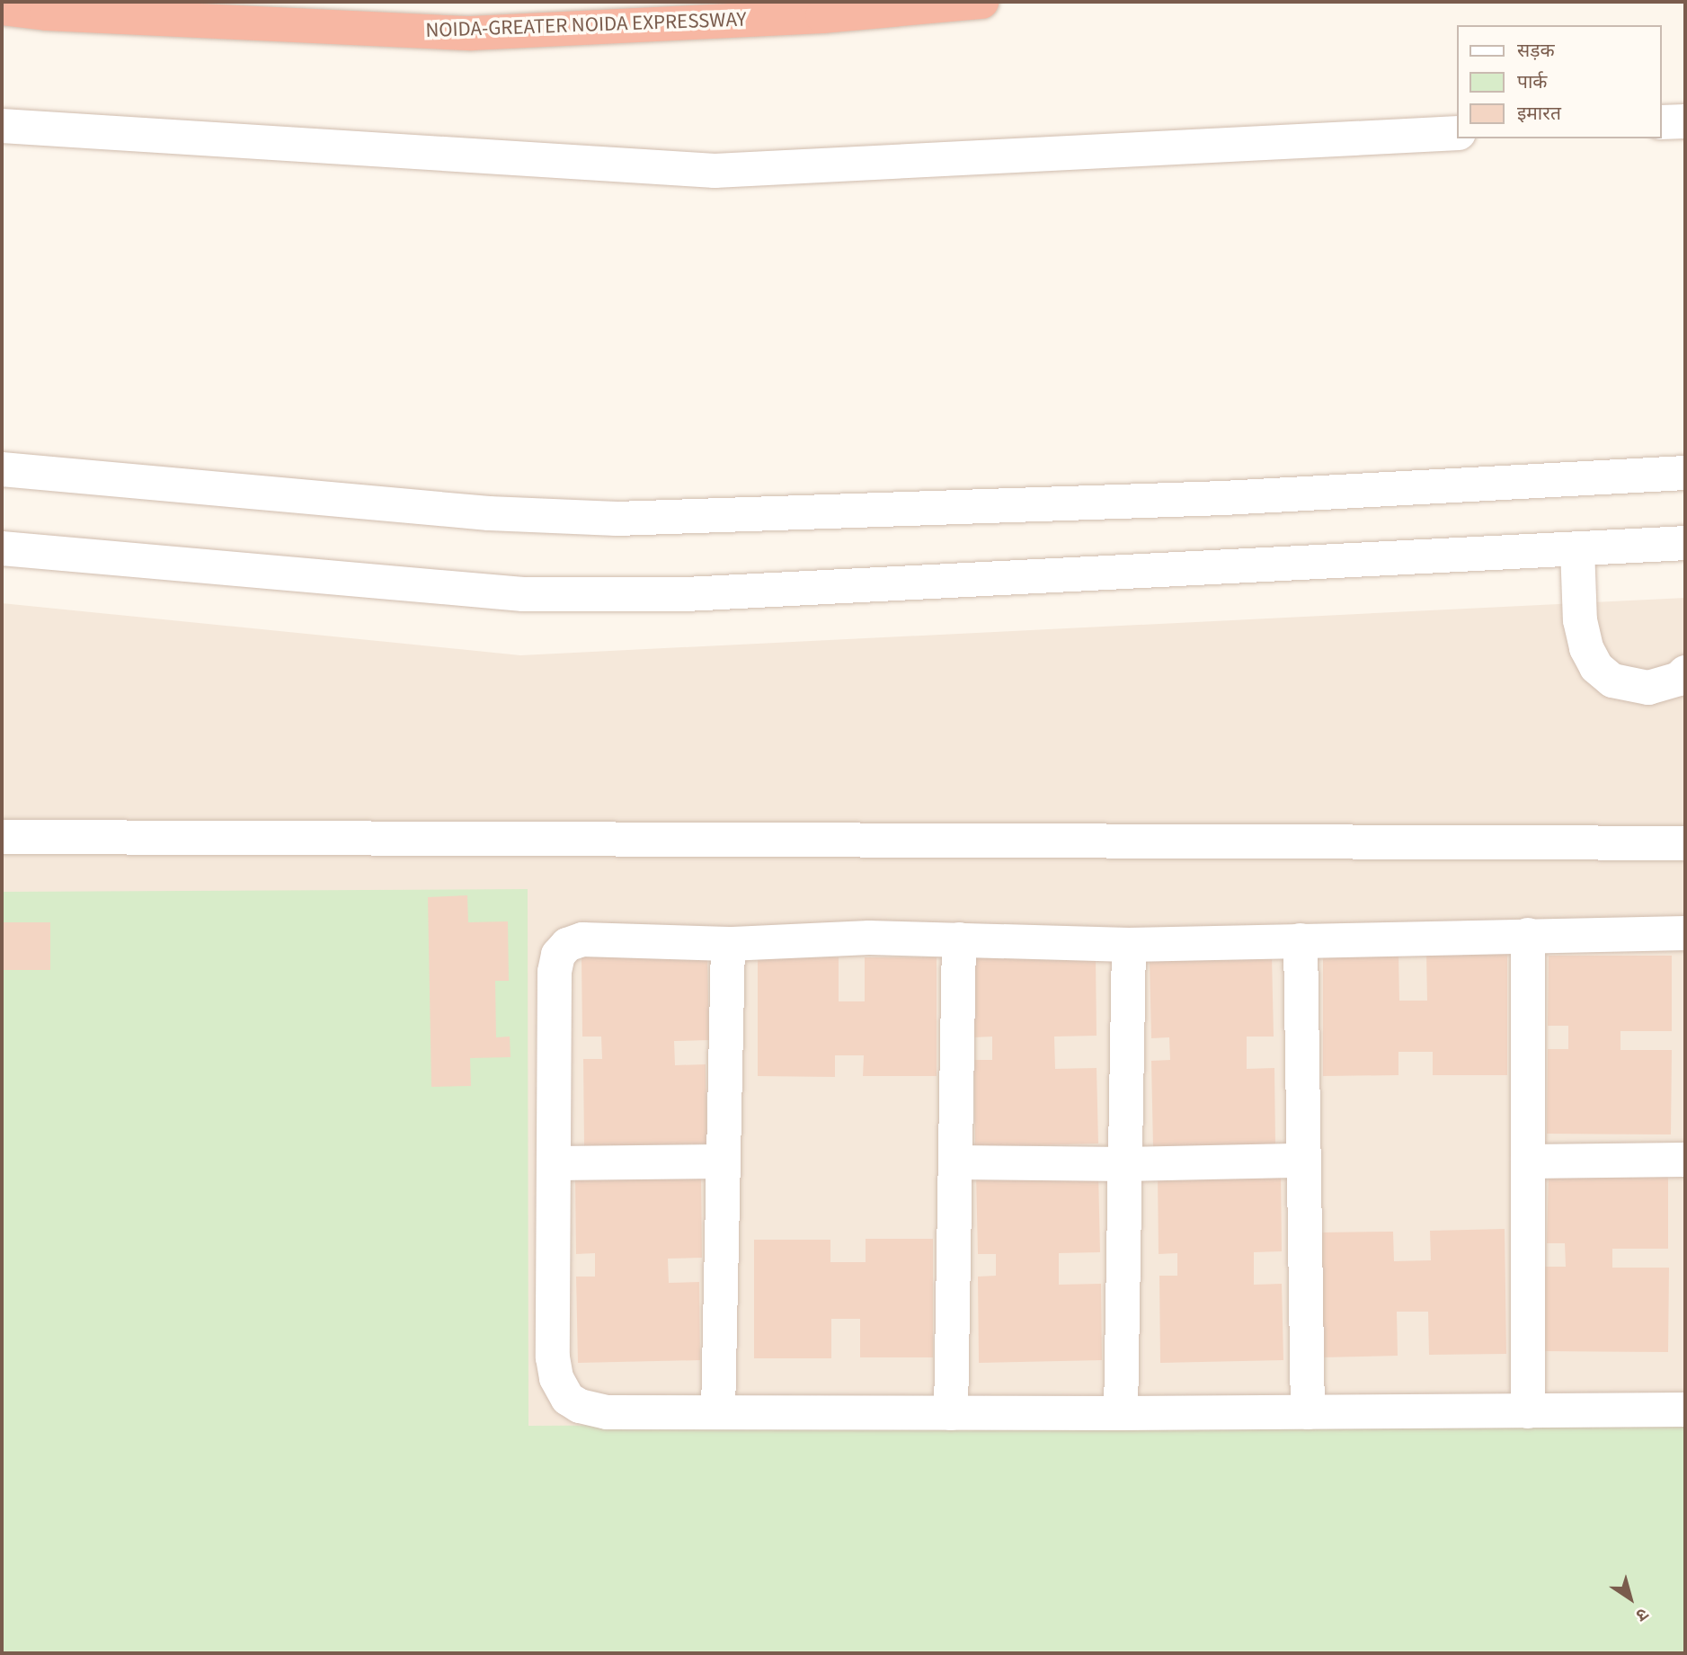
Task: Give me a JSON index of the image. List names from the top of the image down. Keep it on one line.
{"streets":{"highway":["NOIDA-GREATER NOIDA EXPRESSWAY"]},"legend":["सड़क","पार्क","इमारत"],"north":"bottom right"}
